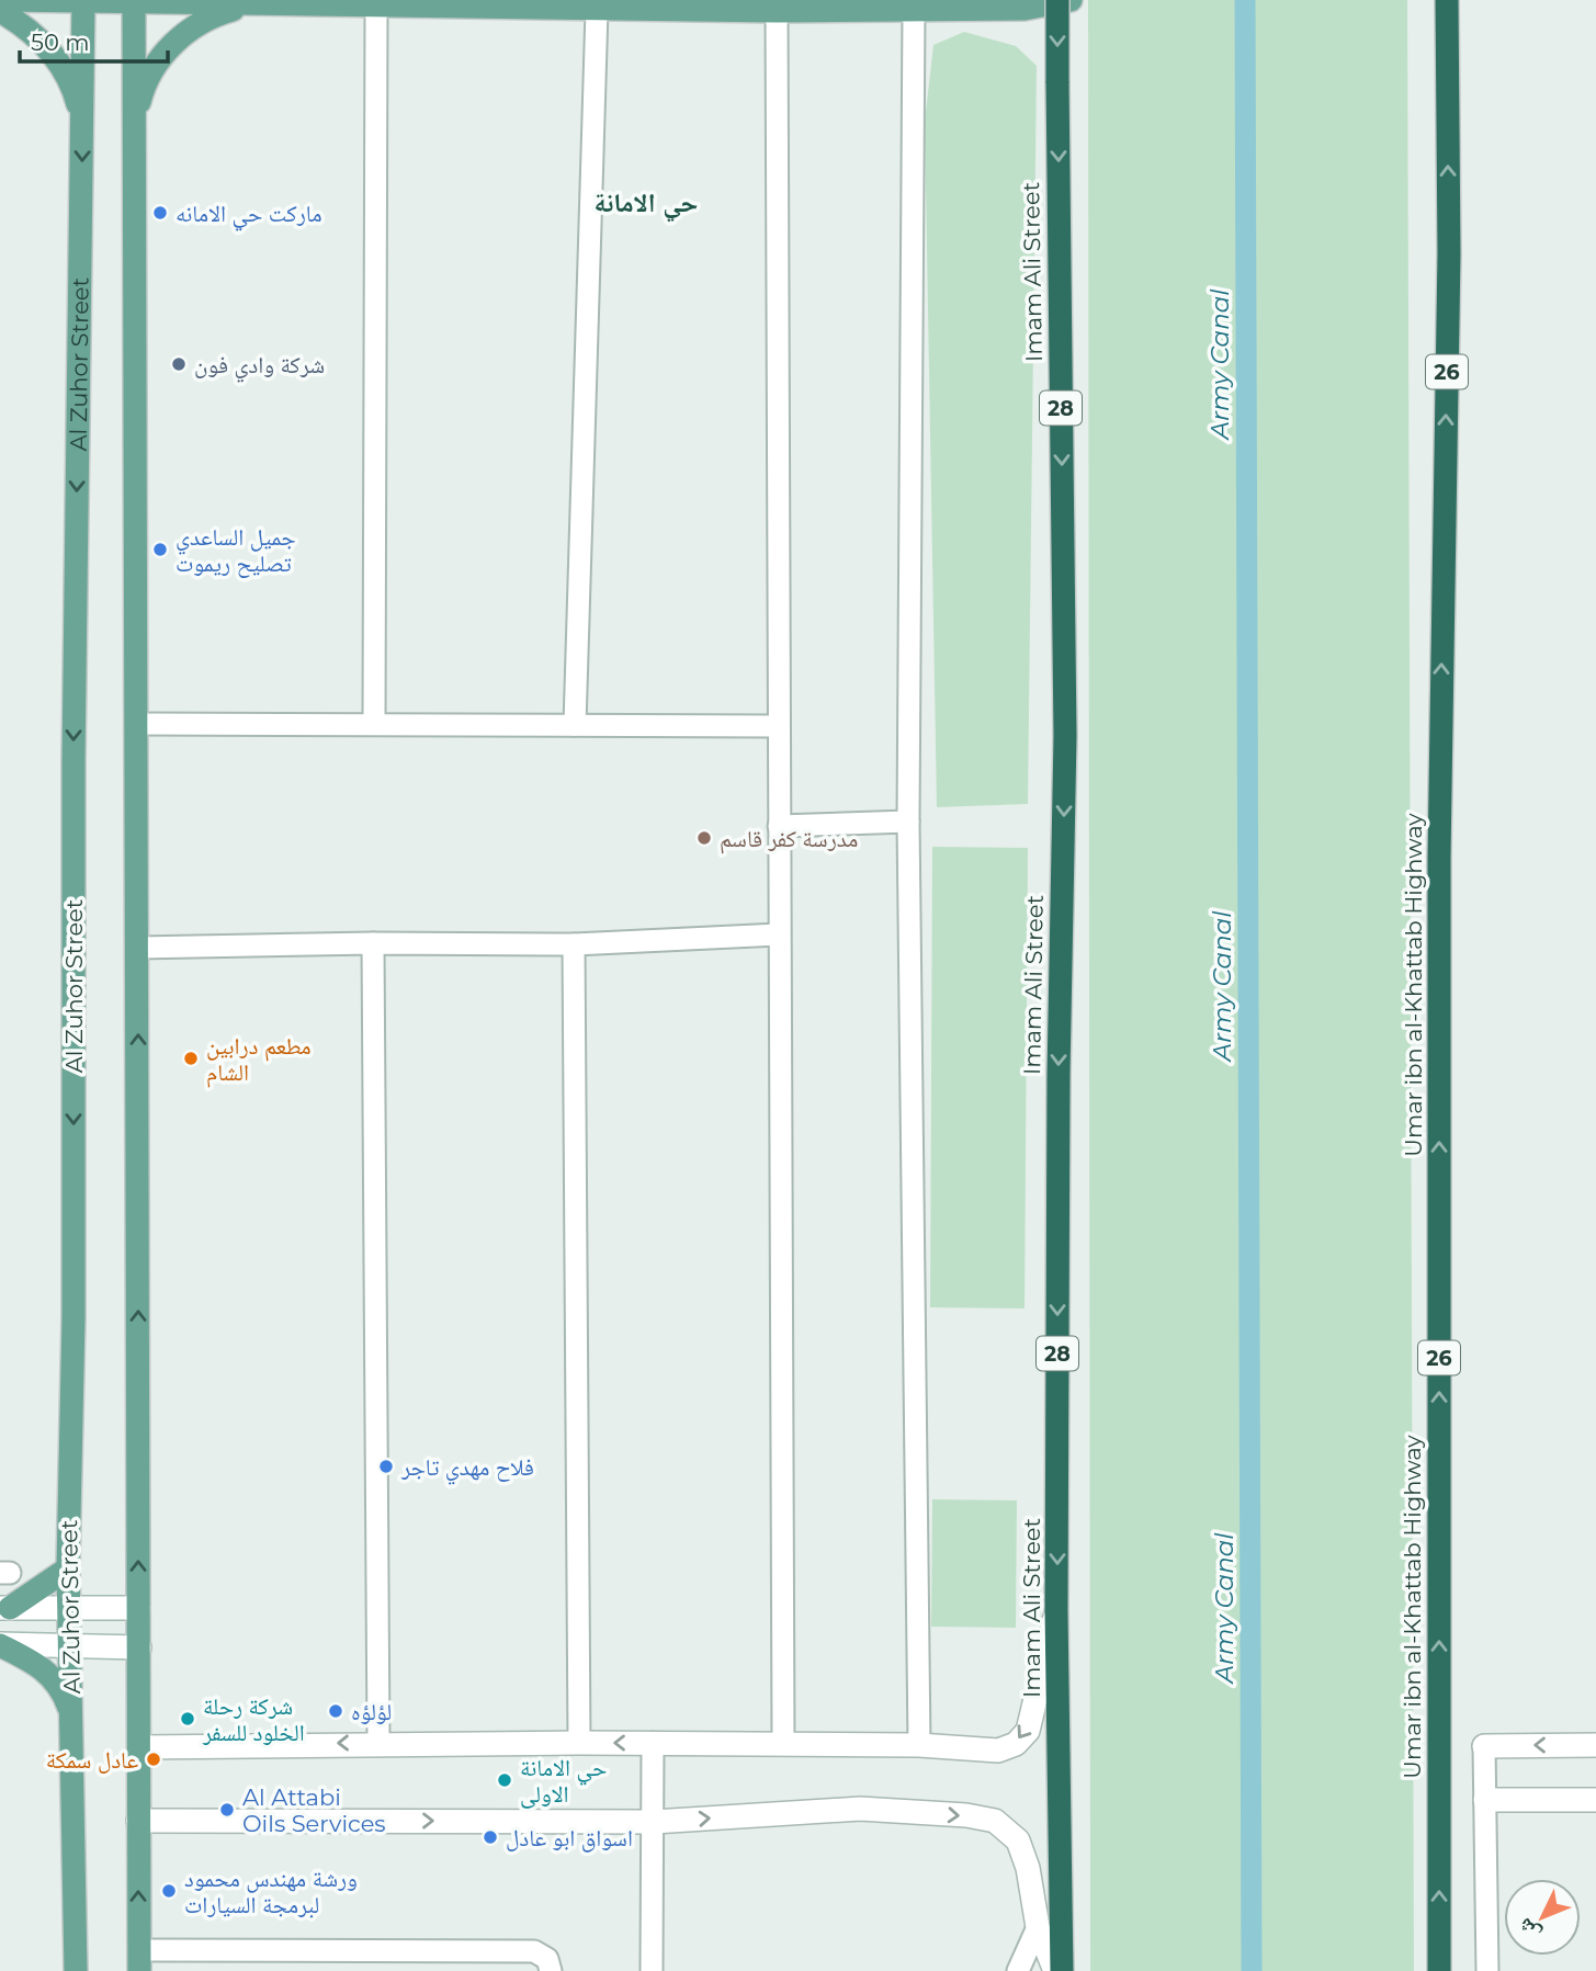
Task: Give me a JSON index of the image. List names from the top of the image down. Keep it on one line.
{"streets":{"highway":["Imam Ali Street","26","28","Umar ibn al-Khattab Highway"],"main road":["Al Zuhor Street"]},"one_way":["Imam Ali Street","Umar ibn al-Khattab Highway"],"districts":["حي الامانة"],"water":["Army Canal"],"places":["ماركت حي الامانه","شركة وادي فون","جميل الساعدي تصليح ريموت","مدرسة كفر قاسم","مطعم درابين الشام","فلاح مهدي تاجر","لؤلؤه","شركة رحلة الخلود للسفر","عادل سمكة","حي الامانة الاولى","Al Attabi Oils Services","اسواق ابو عادل","ورشة مهندس محمود لبرمجة السيارات"],"scale_bar":"50 m","north":"bottom left"}
